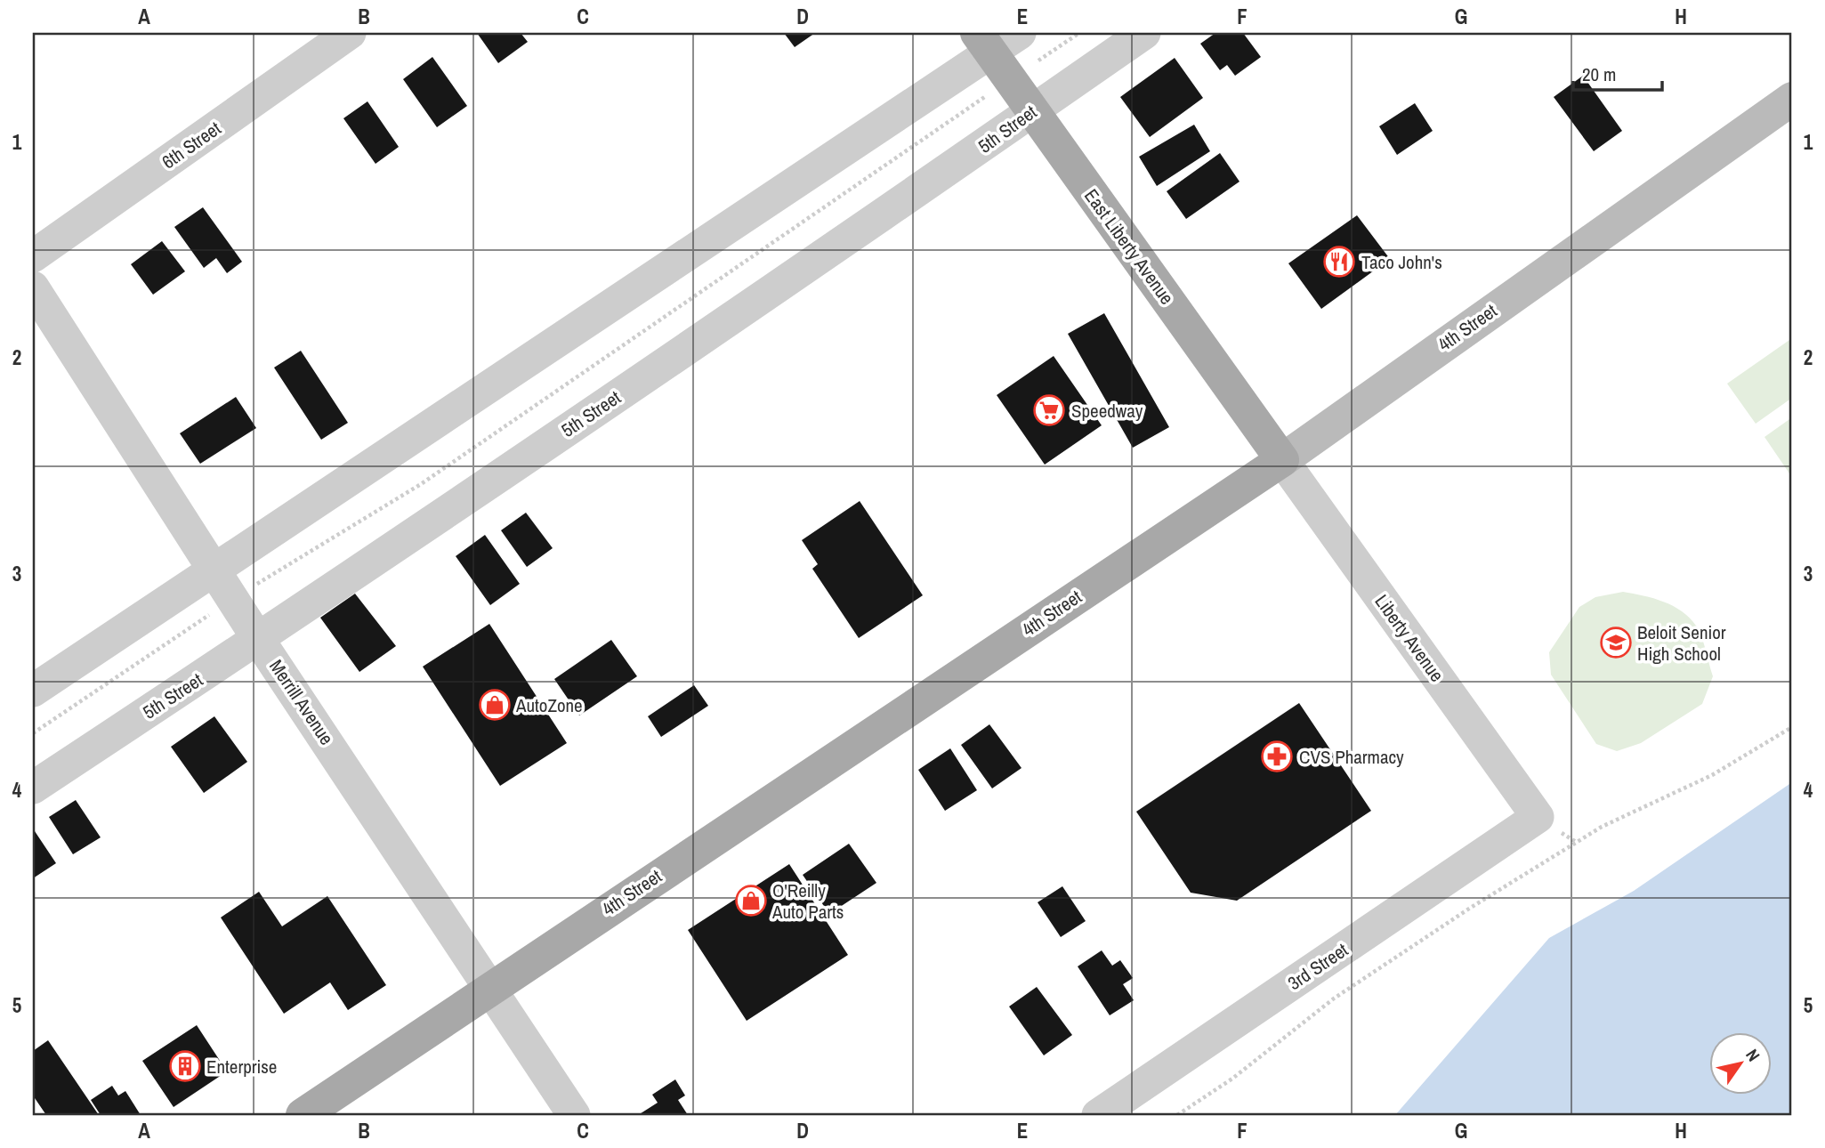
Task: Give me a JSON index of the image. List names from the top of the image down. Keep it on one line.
{"streets":{"main road":["East Liberty Avenue","4th Street"],"street":["5th Street","6th Street","Liberty Avenue","Merrill Avenue","3rd Street"]},"crossings":[["5th Street","East Liberty Avenue"],["5th Street","Merrill Avenue"],["East Liberty Avenue","4th Street"],["East Liberty Avenue","Liberty Avenue"],["4th Street","Liberty Avenue"],["4th Street","Merrill Avenue"],["Liberty Avenue","3rd Street"]],"places":{"restaurant":["Taco John's"],"supermarket":["Speedway"],"school or university":["Beloit Senior High School"],"shop":["AutoZone","O'Reilly Auto Parts"],"pharmacy":["CVS Pharmacy"],"building":["Enterprise"]},"scale_bar":"20 m","north":"top right","grid":{"columns":["A","B","C","D","E","F","G","H"],"rows":["1","2","3","4","5"]}}
